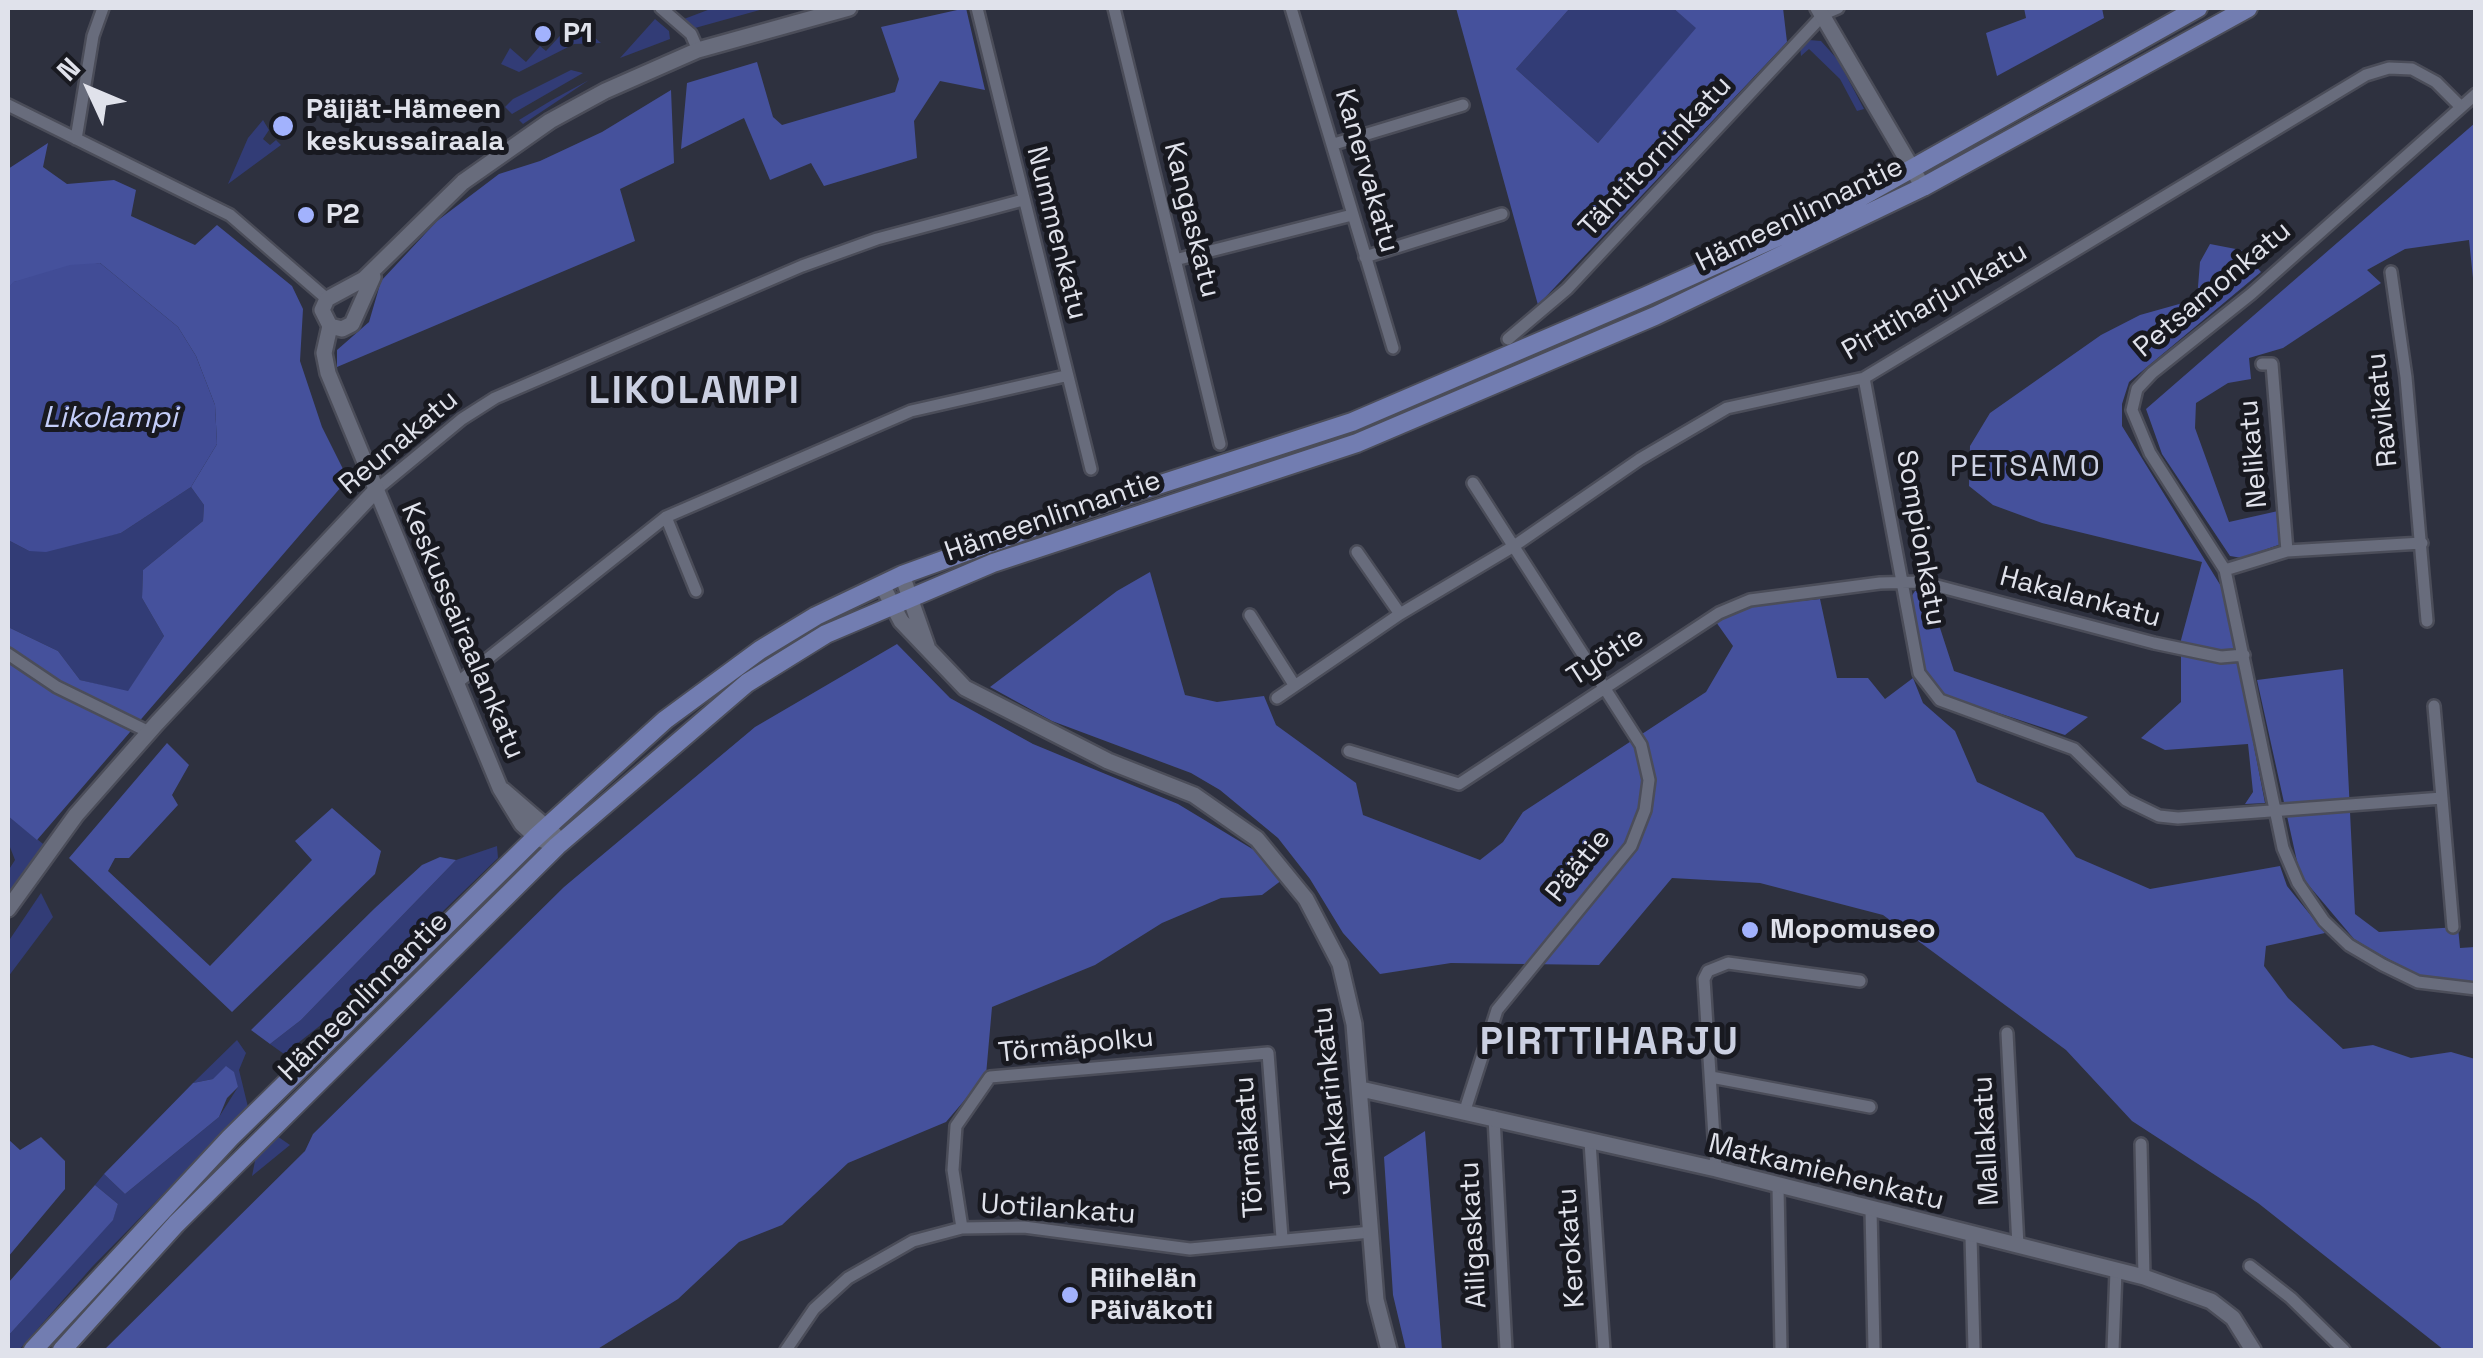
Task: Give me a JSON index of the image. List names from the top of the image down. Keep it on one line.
{"streets":{"main road":["Hämeenlinnantie"],"street":["Tähtitorninkatu","Kanervakatu","Kangaskatu","Nummenkatu","Petsamonkatu","Pirttiharjunkatu","Ravikatu","Reunakatu","Nelikatu","Sompionkatu","Hakalankatu","Keskussairaalankatu","Työtie","Päätie","Törmäpolku","Jankkarinkatu","Mallakatu","Törmäkatu","Matkamiehenkatu","Uotilankatu","Ailigaskatu","Kerokatu"]},"crossings":[["Hämeenlinnantie","Keskussairaalankatu"],["Hämeenlinnantie","Jankkarinkatu"],["Nummenkatu","Reunakatu"],["Petsamonkatu","Pirttiharjunkatu"],["Petsamonkatu","Sompionkatu"],["Petsamonkatu","Hakalankatu"],["Pirttiharjunkatu","Sompionkatu"],["Pirttiharjunkatu","Päätie"],["Reunakatu","Keskussairaalankatu"],["Sompionkatu","Hakalankatu"],["Sompionkatu","Työtie"],["Hakalankatu","Työtie"],["Työtie","Päätie"],["Päätie","Matkamiehenkatu"],["Törmäpolku","Törmäkatu"],["Törmäpolku","Uotilankatu"],["Jankkarinkatu","Matkamiehenkatu"],["Jankkarinkatu","Uotilankatu"],["Mallakatu","Matkamiehenkatu"],["Törmäkatu","Uotilankatu"],["Matkamiehenkatu","Ailigaskatu"],["Matkamiehenkatu","Kerokatu"]],"districts":["LIKOLAMPI","PETSAMO","PIRTTIHARJU"],"water":["Likolampi"],"places":["P1","Päijät-Hämeen keskussairaala","P2","Mopomuseo","Riihelän Päiväkoti"],"north":"top left"}
